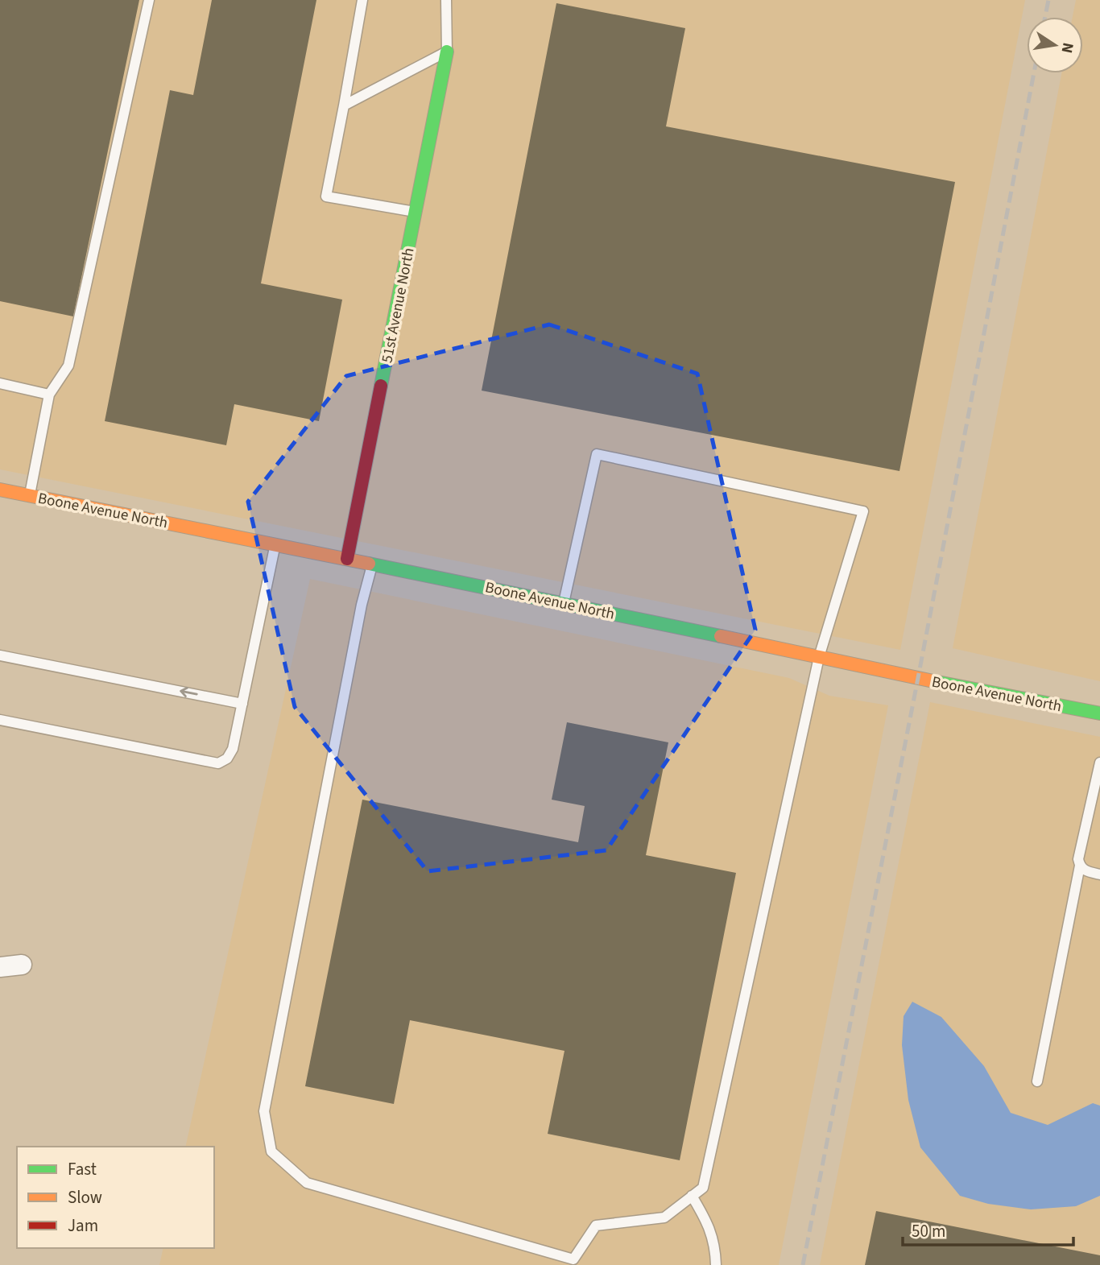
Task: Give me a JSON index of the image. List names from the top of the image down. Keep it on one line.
{"streets":{"street":["51st Avenue North","Boone Avenue North"]},"crossings":[["51st Avenue North","Boone Avenue North"]],"legend":["Fast","Slow","Jam"],"scale_bar":"50 m","north":"right"}
